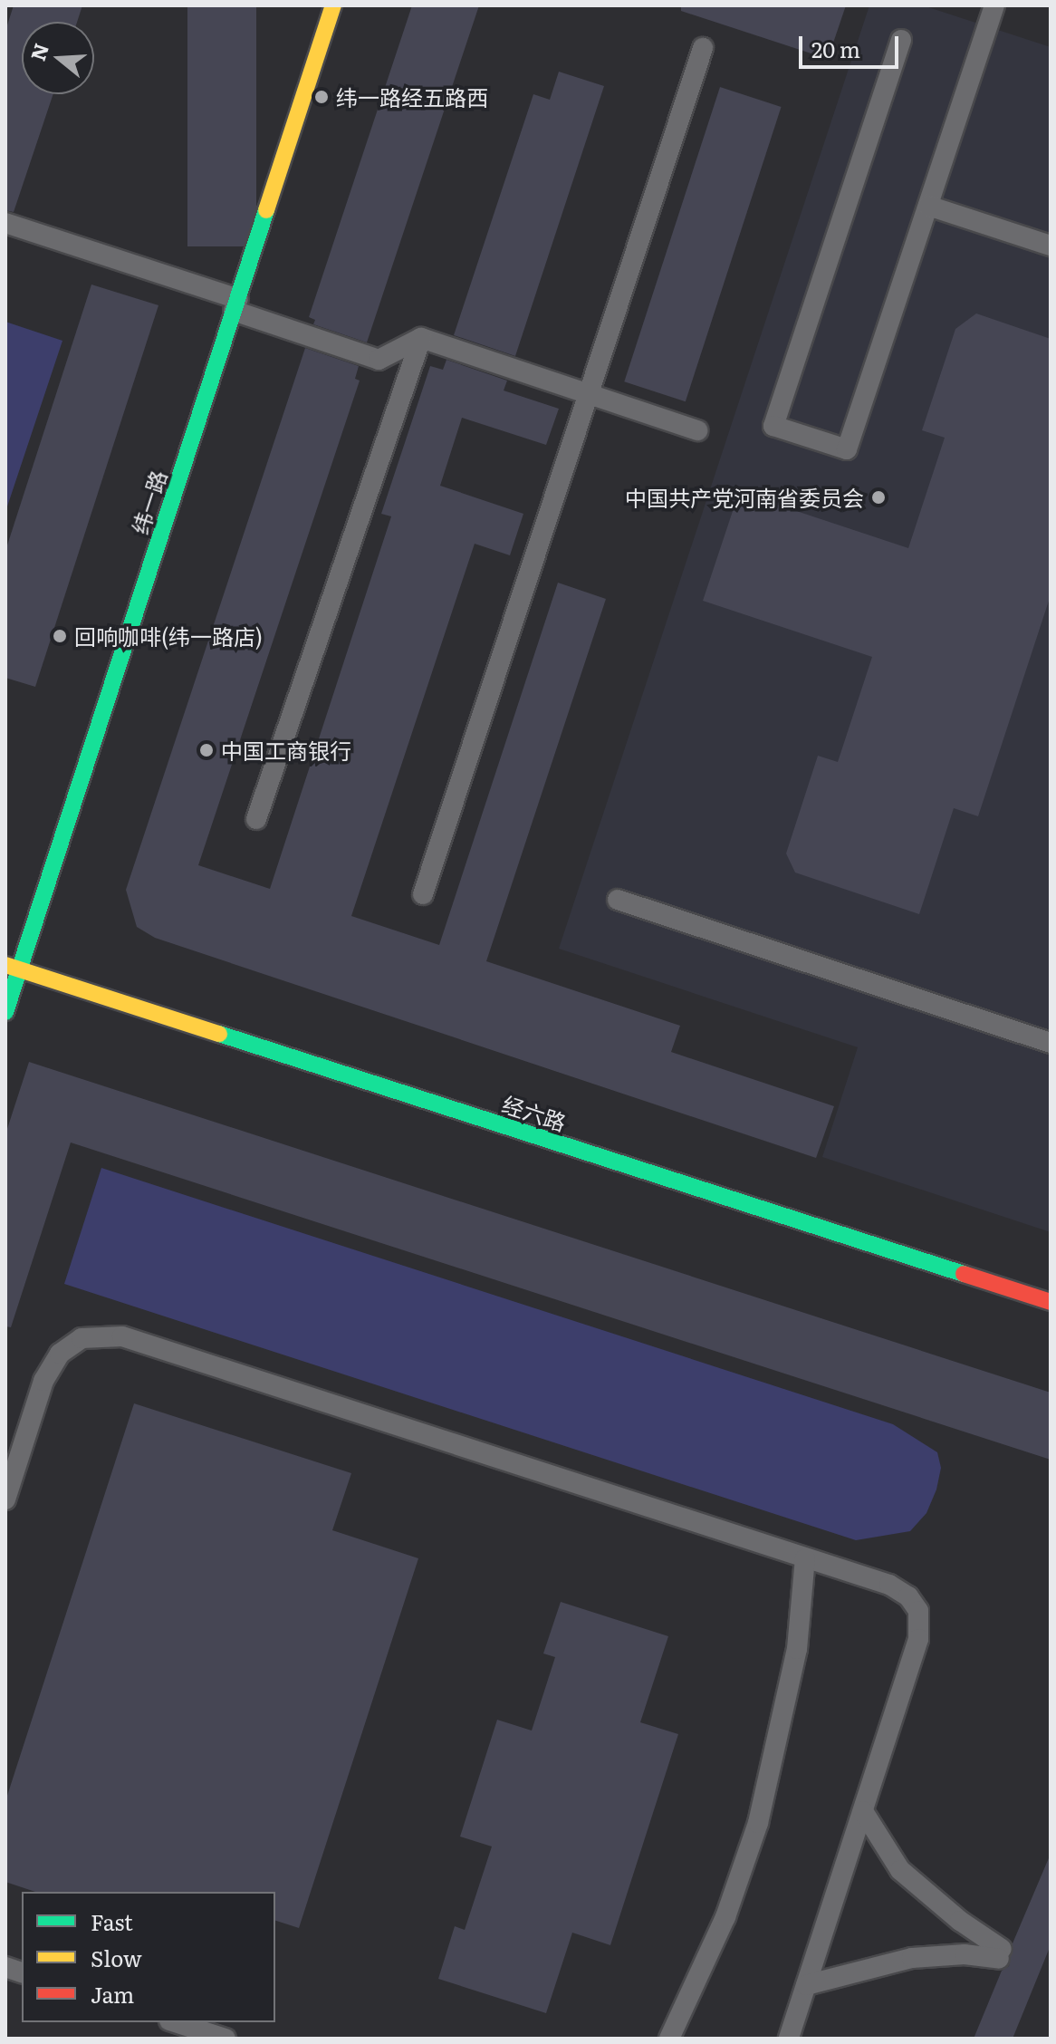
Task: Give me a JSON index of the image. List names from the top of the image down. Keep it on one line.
{"streets":{"street":["纬一路","经六路"]},"crossings":[["纬一路","经六路"]],"places":["纬一路经五路西","中国共产党河南省委员会","回响咖啡(纬一路店)","中国工商银行"],"legend":["Fast","Slow","Jam"],"scale_bar":"20 m","north":"left"}
